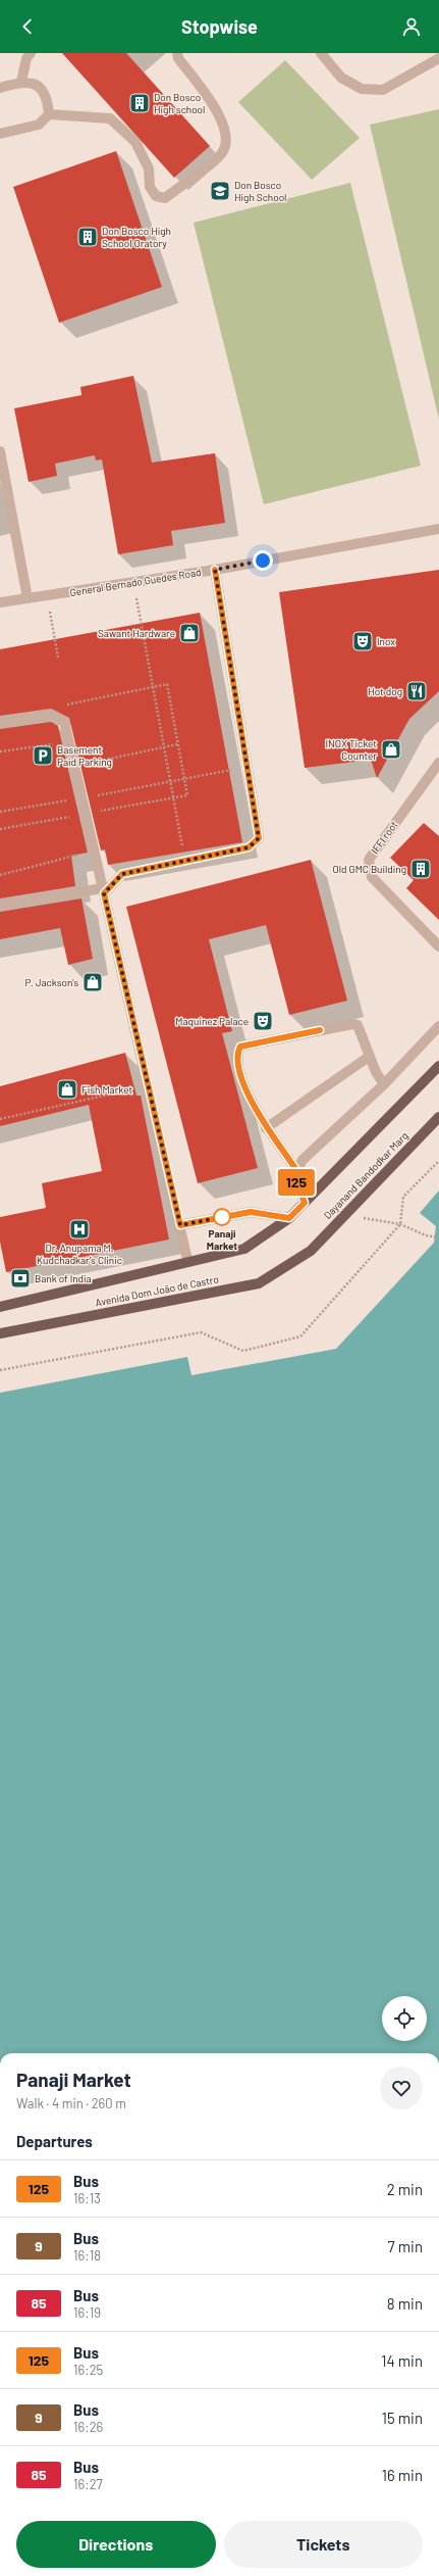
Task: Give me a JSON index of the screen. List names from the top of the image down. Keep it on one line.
{"streets":{"main road":["Dayanand Bandodkar Marg","Avenida Dom João de Castro"],"street":["General Bernado Guedes Road","IFFI root"]},"crossings":[["Dayanand Bandodkar Marg","Avenida Dom João de Castro"]],"places":{"building":["Don Bosco High school","Don Bosco High School Oratory","Old GMC Building"],"school or university":["Don Bosco High School"],"shop":["Sawant Hardware","INOX Ticket Counter","P. Jackson's","Fish Market"],"theatre":["Inox","Maquinez Palace"],"restaurant":["Hot dog"],"parking":["Basement Paid Parking"],"other":["Panaji Market"],"hospital":["Dr. Anupama M. Kudchadkar's Clinic"],"bank":["Bank of India"]},"lines":["bus line 125"],"page":{"header":"Stopwise","on_map":"125","heading":[["Panaji Market","Walk · 4 min · 260 m"],"Departures"],"list":[{"mark":"125","name":"Bus","note":"16:13","value":"2 min"},{"mark":"9","name":"Bus","note":"16:18","value":"7 min"},{"mark":"85","name":"Bus","note":"16:19","value":"8 min"},{"mark":"125","name":"Bus","note":"16:25","value":"14 min"},{"mark":"9","name":"Bus","note":"16:26","value":"15 min"},{"mark":"85","name":"Bus","note":"16:27","value":"16 min"}],"buttons":["Directions","Tickets"]}}
